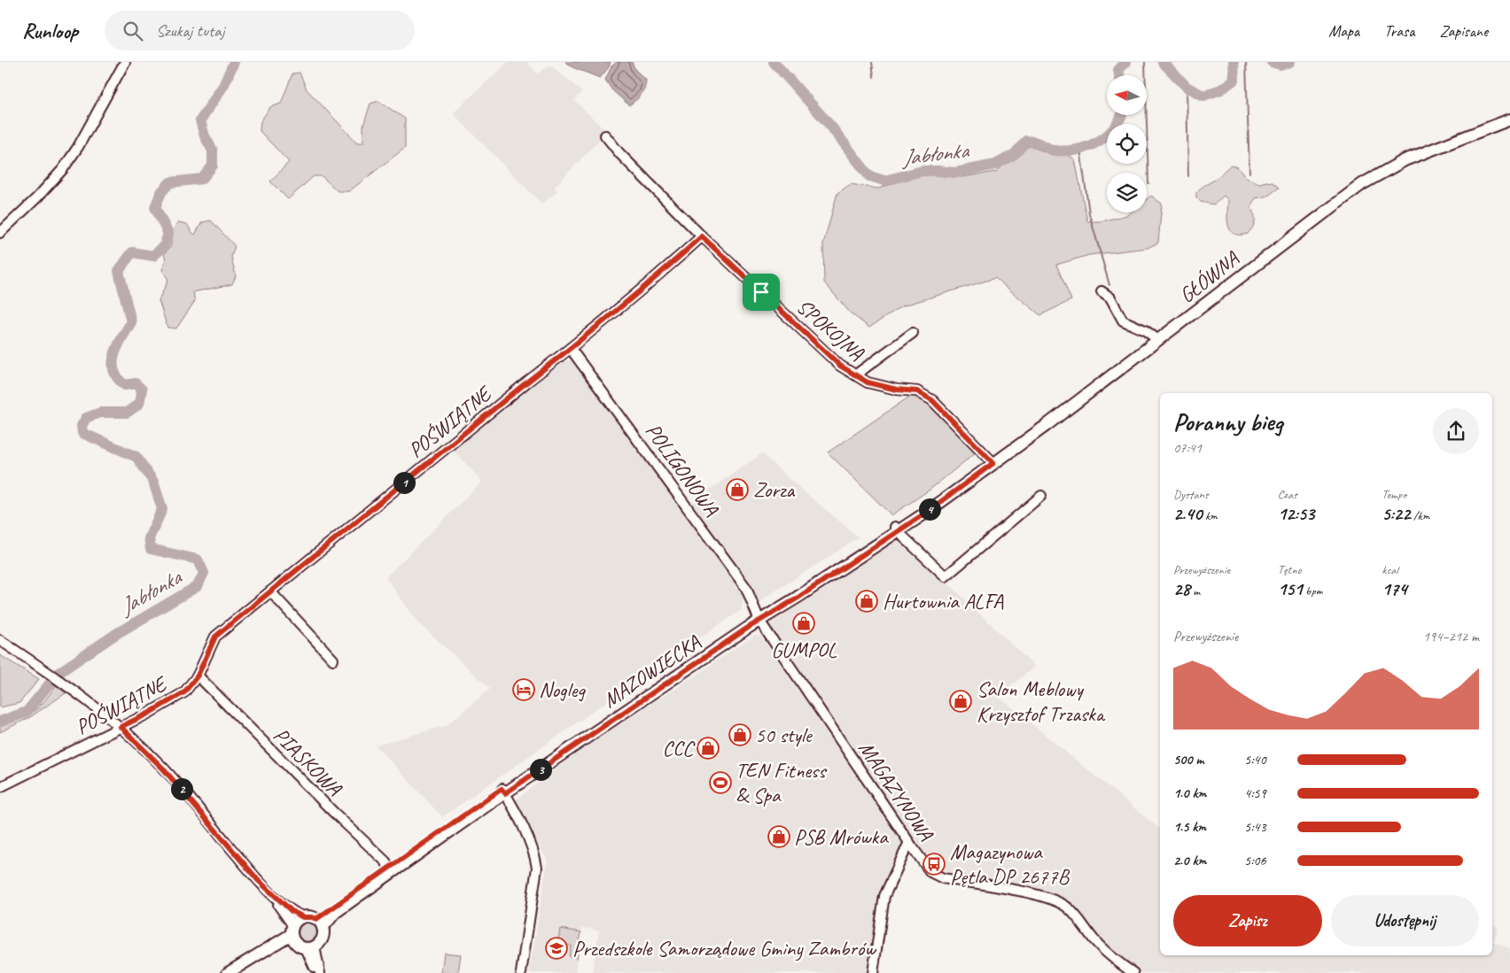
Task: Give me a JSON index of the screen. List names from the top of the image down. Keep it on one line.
{"streets":{"main road":["GŁÓWNA","MAZOWIECKA"],"street":["SPOKOJNA","POŚWIĄTNE","POLIGONOWA","PIASKOWA","MAGAZYNOWA"]},"crossings":[["GŁÓWNA","SPOKOJNA"],["GŁÓWNA","MAZOWIECKA"],["SPOKOJNA","POŚWIĄTNE"],["POŚWIĄTNE","POLIGONOWA"],["POŚWIĄTNE","PIASKOWA"],["POLIGONOWA","MAZOWIECKA"],["POLIGONOWA","MAGAZYNOWA"],["MAZOWIECKA","PIASKOWA"],["MAZOWIECKA","MAGAZYNOWA"]],"water":["Jabłonka"],"places":{"shop":["Zorza","Hurtownia ALFA","GUMPOL","Salon Meblowy Krzysztof Trzaska","50 style","CCC","PSB Mrówka"],"hotel":["Nogleg"],"sports":["TEN Fitness & Spa"],"bus stop":["Magazynowa Pętla DP 2677B"],"school or university":["Przedszkole Samorządowe Gminy Zambrów"]},"north":"left","page":{"header":"Runloop","search":"Szukaj tutaj","nav":["Mapa","Trasa","Zapisane"],"heading":["Poranny bieg","07:41"],"stats":[["Dystans","2.40 km"],["Czas","12:53"],["Tempo","5:22 /km"],["Przewyższenie","28 m"],["Tętno","151 bpm"],["kcal","174"]],"pins":["1","4","3","2"],"chart":["Przewyższenie","194–212 m"],"list":[{"name":"500 m","note":"5:40"},{"name":"1.0 km","note":"4:59"},{"name":"1.5 km","note":"5:43"},{"name":"2.0 km","note":"5:06"}],"buttons":["Zapisz","Udostępnij"]}}
